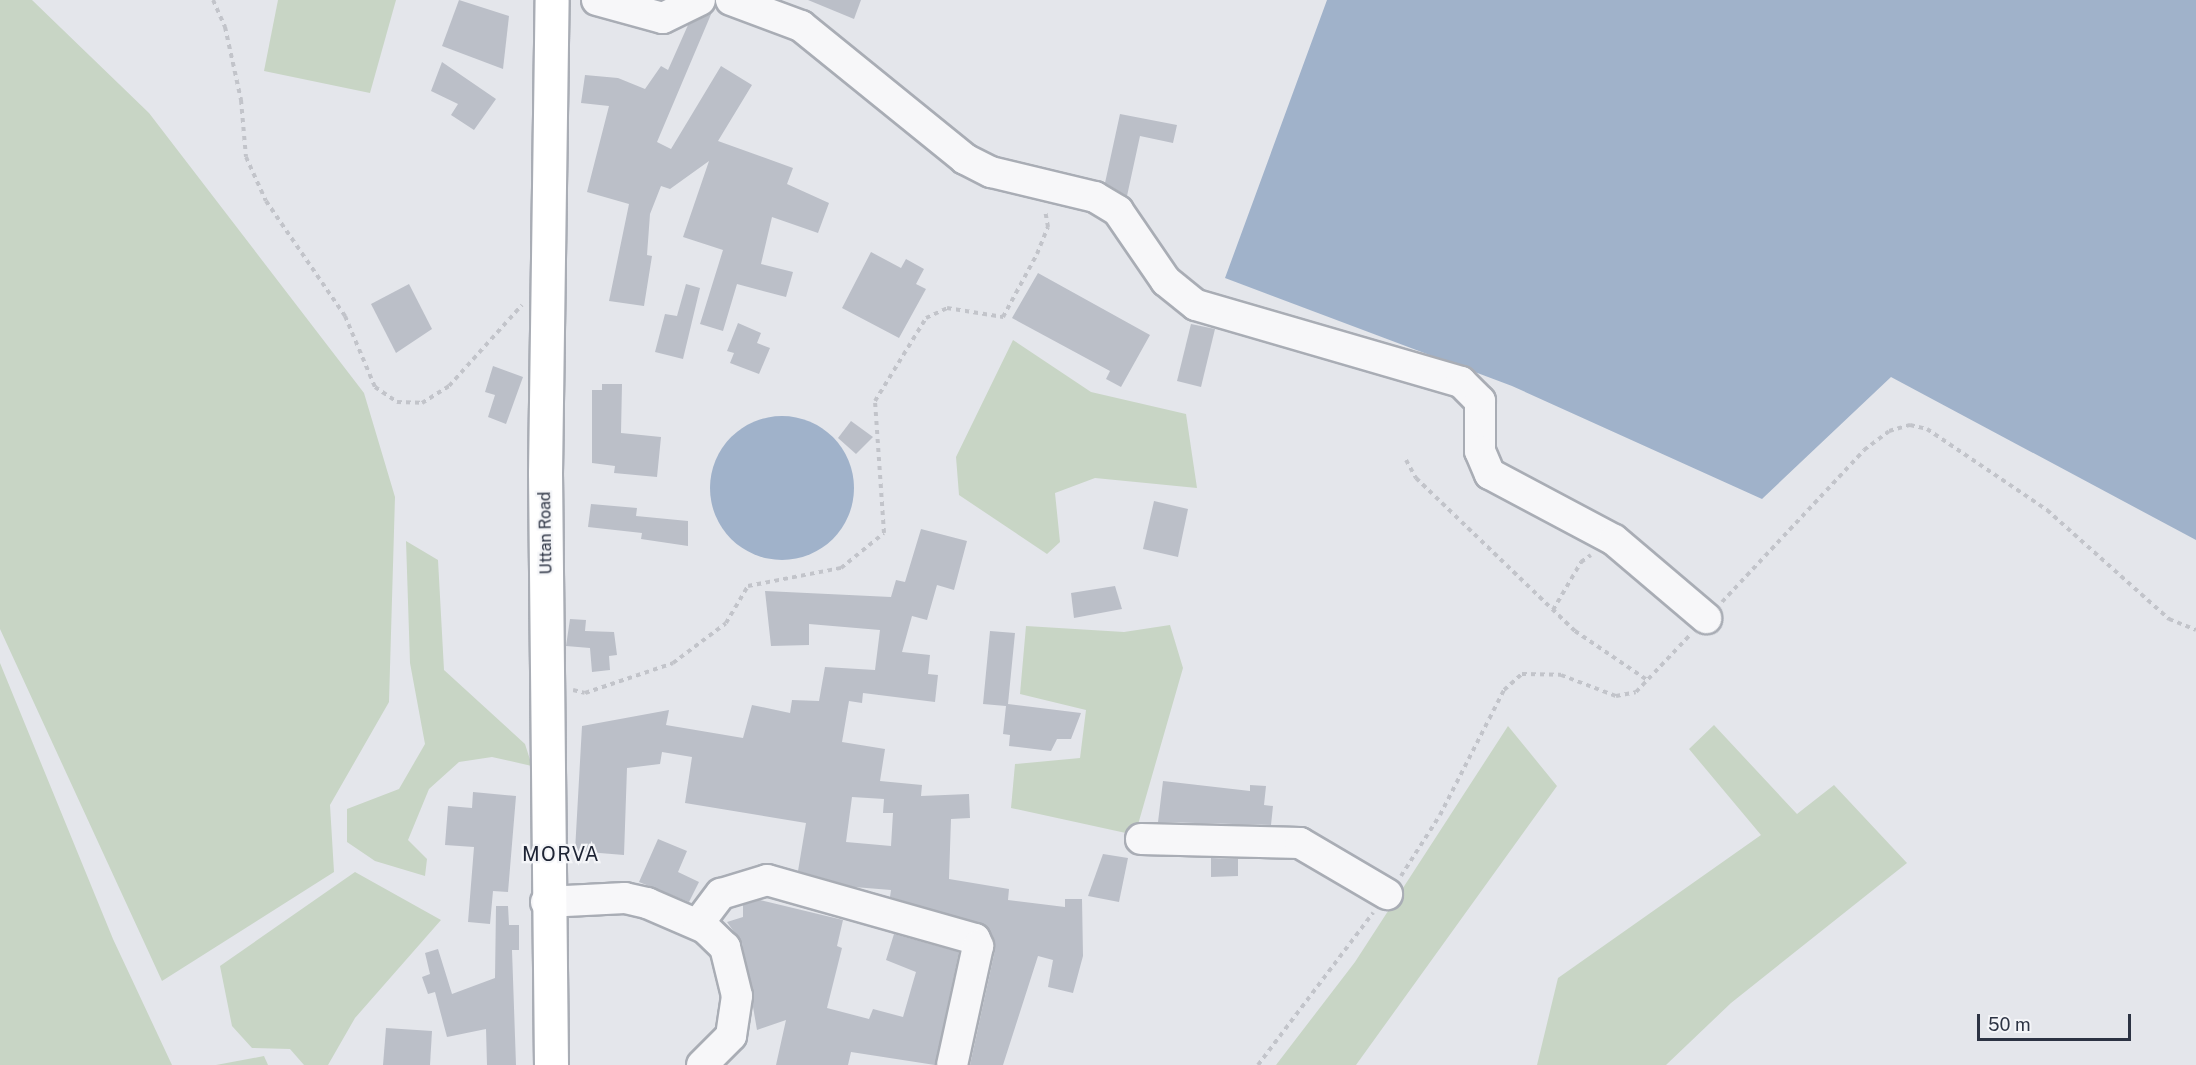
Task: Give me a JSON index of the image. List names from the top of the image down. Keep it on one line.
{"streets":{"main road":["Uttan Road"]},"districts":["MORVA"],"scale_bar":"50 m"}
